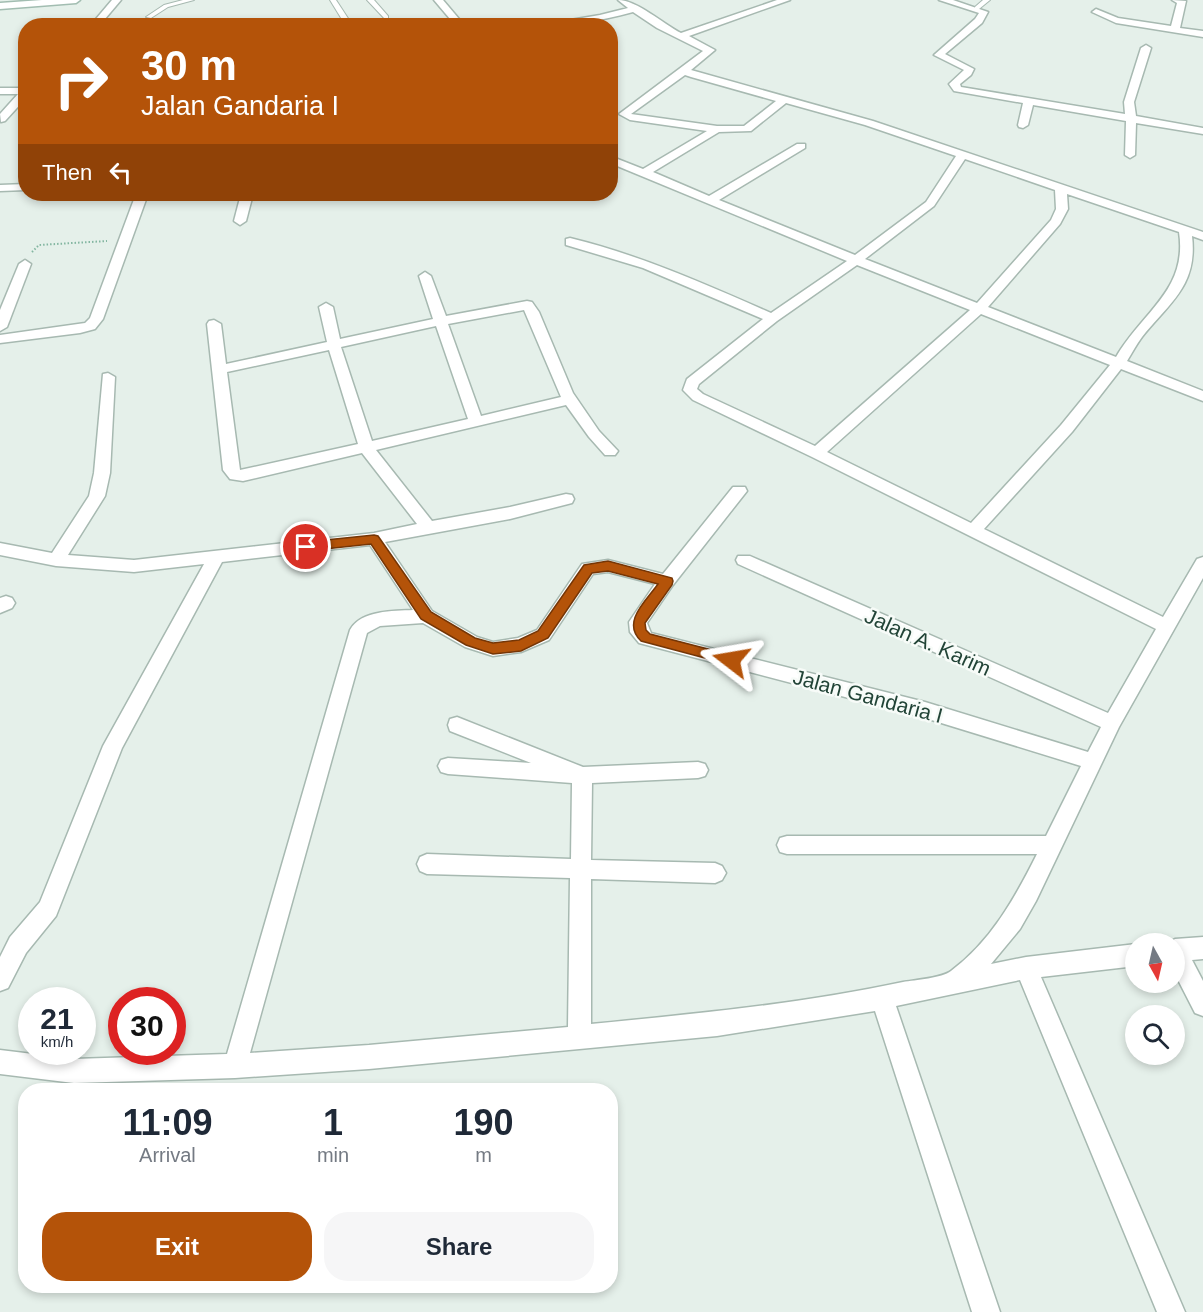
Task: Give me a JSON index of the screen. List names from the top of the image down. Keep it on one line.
{"streets":{"street":["Jalan A. Karim","Jalan Gandaria I"]},"north":"bottom","page":{"turn":["30 m","Jalan Gandaria I"],"then":"Then","speed":"21 km/h","limit":"30","eta":["11:09","Arrival","1","min","190","m"],"buttons":["Exit","Share"]}}
